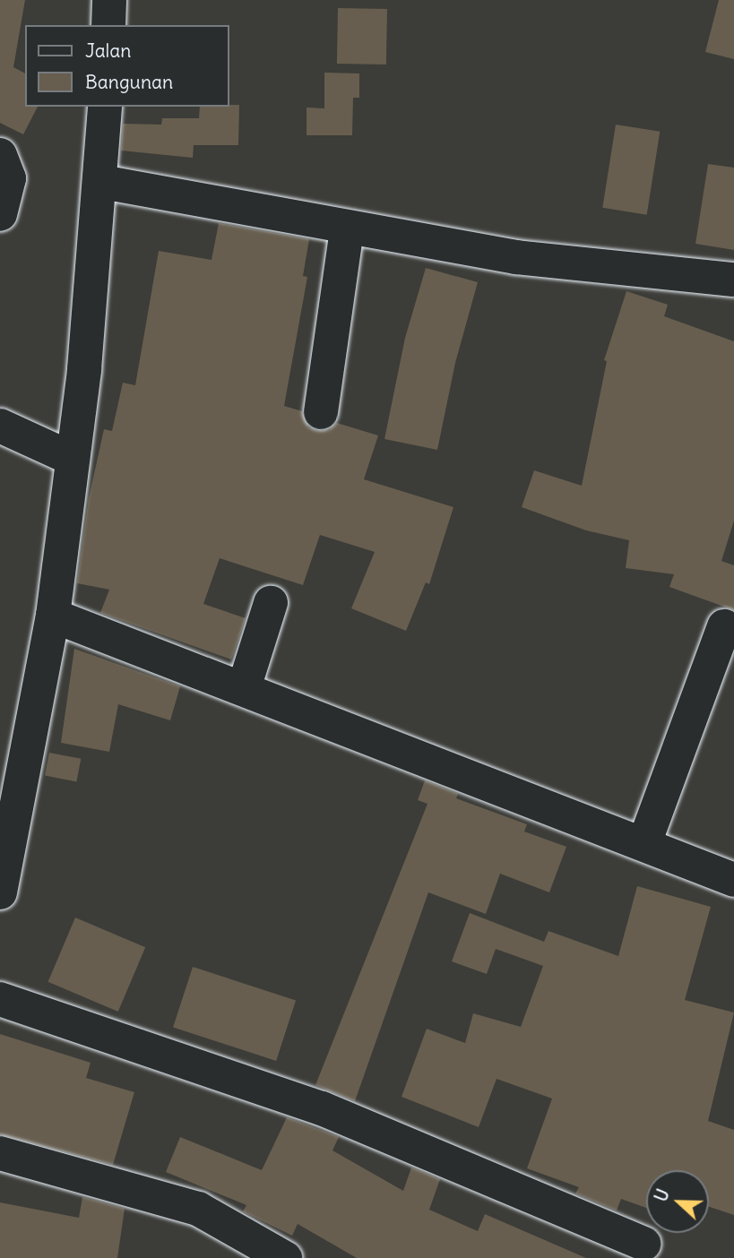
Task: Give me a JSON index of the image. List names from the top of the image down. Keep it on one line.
{"legend":["Jalan","Bangunan"],"north":"left"}
